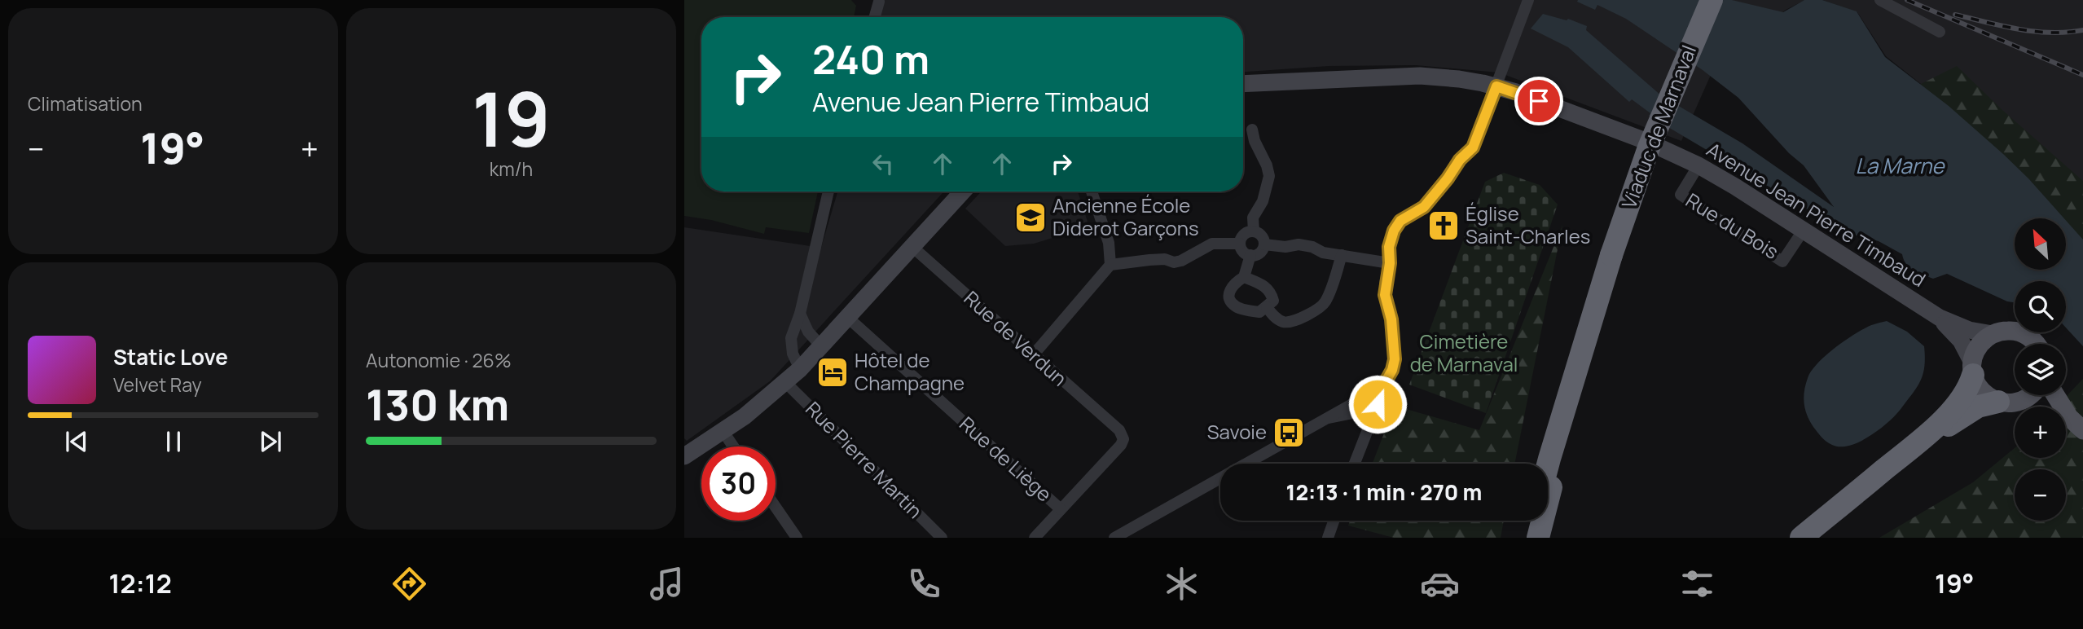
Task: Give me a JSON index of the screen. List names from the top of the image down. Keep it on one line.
{"streets":{"highway":["Viaduc de Marnaval"],"main road":["Avenue Jean Pierre Timbaud"],"street":["Rue du Bois","Rue de Verdun","Rue de Liège","Rue Pierre Martin"]},"crossings":[["Avenue Jean Pierre Timbaud","Rue du Bois"],["Rue de Verdun","Rue de Liège"]],"water":["La Marne"],"parks":["Cimetière de Marnaval"],"places":{"school or university":["Ancienne École Diderot Garçons"],"church":["Église Saint-Charles"],"hotel":["Hôtel de Champagne"],"bus stop":["Savoie"]},"north":"top left","page":{"tile":["Climatisation",["19","km/h"],["Autonomie · 26%","130 km"]],"turn":["240 m","Avenue Jean Pierre Timbaud"],"heat":["−","19°","+"],"map_buttons":["+","−"],"song":["Static Love","Velvet Ray"],"limit":"30","trip":"12:13 · 1 min · 270 m","tabs":["12:12","19°"]}}
